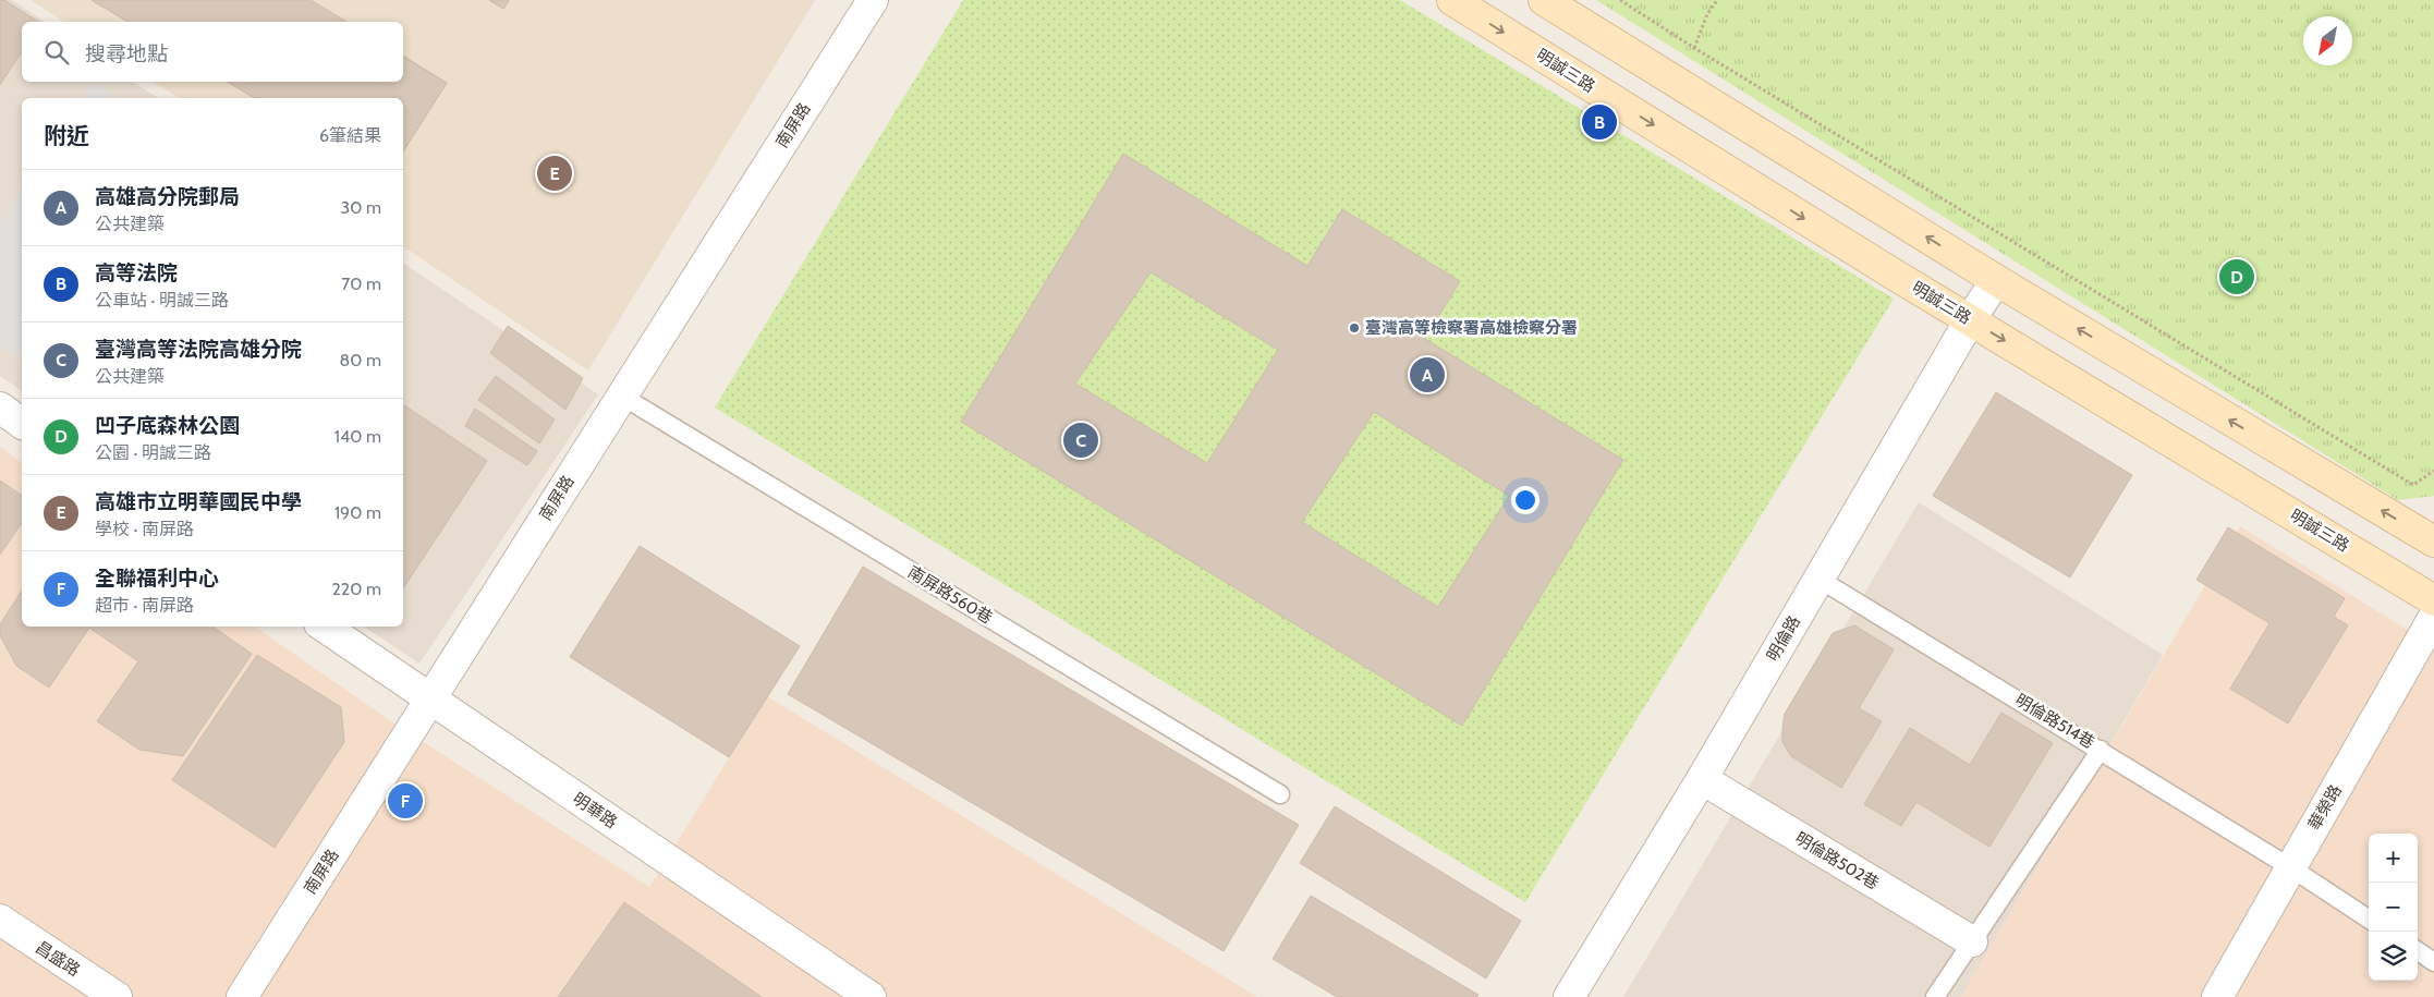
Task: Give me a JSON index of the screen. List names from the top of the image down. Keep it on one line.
{"streets":{"street":["明誠三路","南屏路","明倫路","華榮路","明華路","明倫路502巷","昌盛路"],"lane":["南屏路560巷","明倫路514巷"]},"crossings":[["明誠三路","明倫路"],["南屏路","南屏路560巷"],["南屏路","明華路"],["明倫路","明倫路514巷"],["明倫路","明倫路502巷"],["明倫路514巷","華榮路"]],"places":["臺灣高等檢察署高雄檢察分署"],"north":"bottom left","page":{"search":"搜尋地點","heading":["附近","6筆結果"],"pins":["B","E","D","A","C","F"],"list":[{"mark":"A","name":"高雄高分院郵局","note":"公共建築","value":"30 m"},{"mark":"B","name":"高等法院","note":"公車站 · 明誠三路","value":"70 m"},{"mark":"C","name":"臺灣高等法院高雄分院","note":"公共建築","value":"80 m"},{"mark":"D","name":"凹子底森林公園","note":"公園 · 明誠三路","value":"140 m"},{"mark":"E","name":"高雄市立明華國民中學","note":"學校 · 南屏路","value":"190 m"},{"mark":"F","name":"全聯福利中心","note":"超市 · 南屏路","value":"220 m"}],"map_buttons":["+","−"]}}
